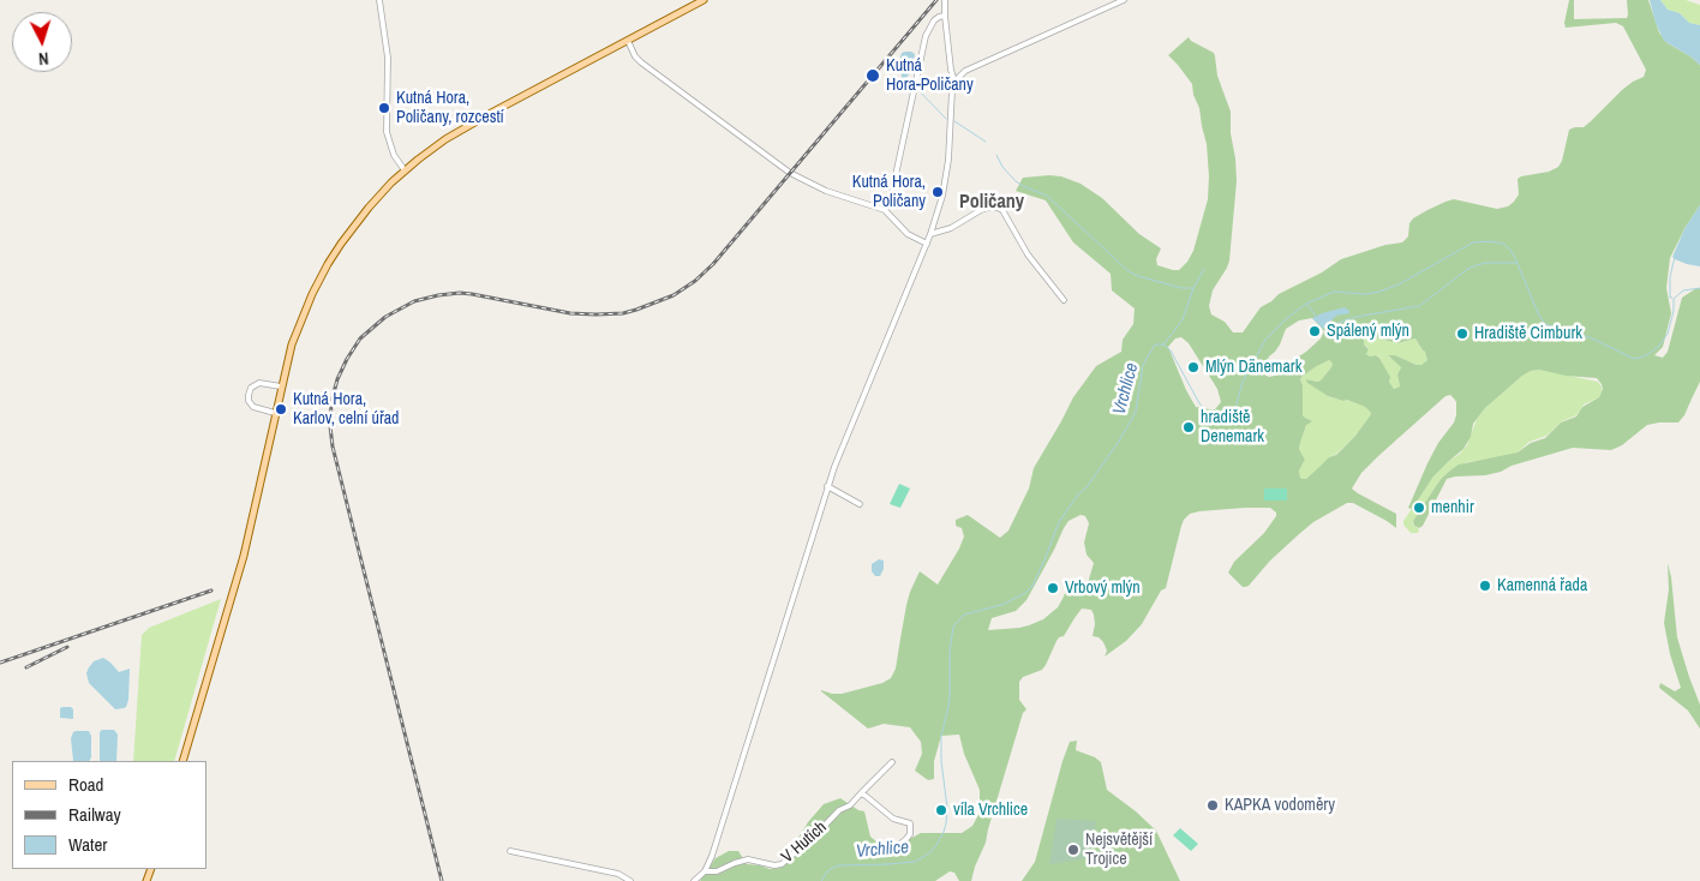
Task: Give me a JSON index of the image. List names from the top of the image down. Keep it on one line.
{"streets":{"street":["V Hutích"]},"districts":["Poličany"],"water":["Vrchlice"],"places":["Kutná Hora-Poličany","Kutná Hora, Poličany, rozcestí","Kutná Hora, Poličany","Spálený mlýn","Hradiště Cimburk","Mlýn Dänemark","Kutná Hora, Karlov, celní úřad","hradiště Denemark","menhir","Kamenná řada","Vrbový mlýn","KAPKA vodoměry","víla Vrchlice","Nejsvětější Trojice"],"legend":["Road","Railway","Water"],"north":"bottom"}
